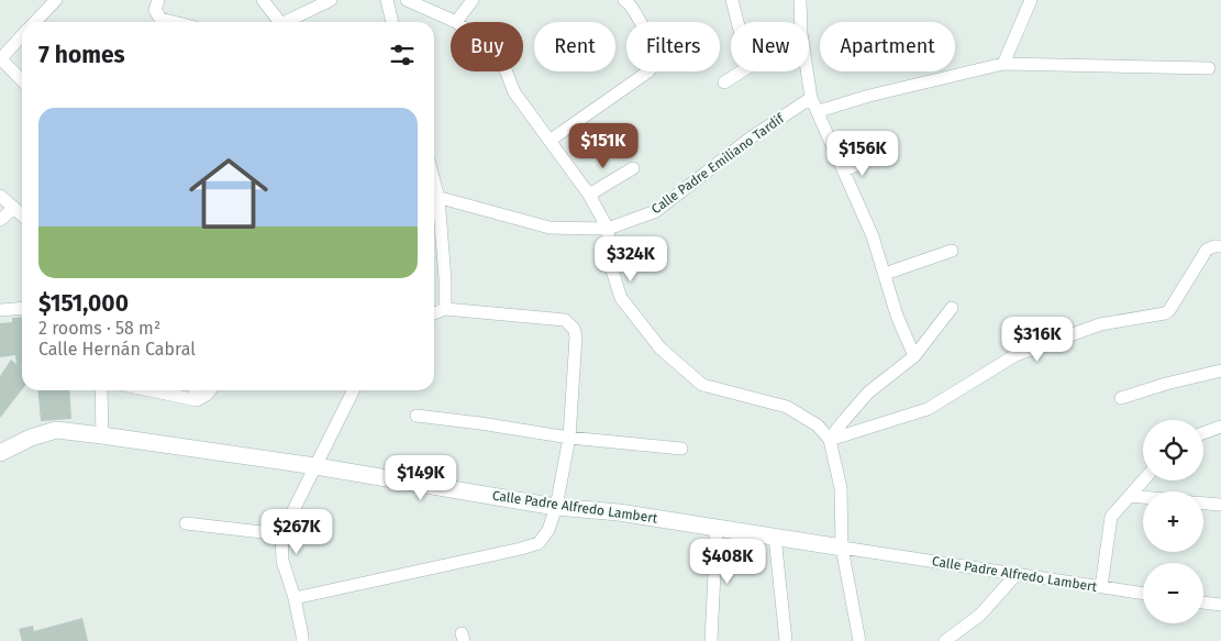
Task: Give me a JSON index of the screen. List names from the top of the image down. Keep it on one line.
{"streets":{"street":["Calle Padre Emiliano Tardif","Calle Padre Alfredo Lambert"]},"page":{"chip":["Buy","Rent","Filters","New","Apartment"],"heading":"7 homes","list":[{"name":"$151,000","note":"2 rooms · 58 m² · Calle Hernán Cabral"}],"price":["$151K","$156K","$324K","$316K","$149K","$267K","$408K"],"map_buttons":["+","−"]}}
